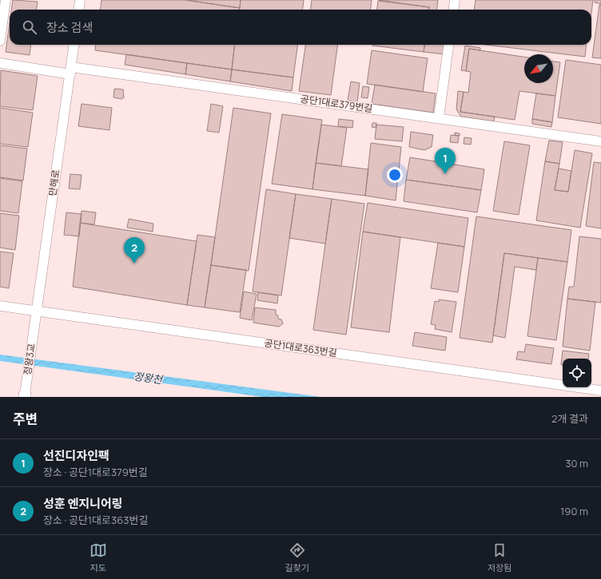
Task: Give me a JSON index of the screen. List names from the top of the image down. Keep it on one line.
{"streets":{"street":["공단1대로379번길","만해로","공단1대로363번길","정왕3교"]},"crossings":[["공단1대로379번길","만해로"],["만해로","공단1대로363번길"],["만해로","정왕3교"]],"water":["정왕천"],"north":"bottom left","page":{"search":"장소 검색","pins":["1","2"],"heading":["주변","2개 결과"],"list":[{"mark":"1","name":"선진디자인팩","note":"장소 · 공단1대로379번길","value":"30 m"},{"mark":"2","name":"성훈 엔지니어링","note":"장소 · 공단1대로363번길","value":"190 m"}],"nav":["지도","길찾기","저장됨"]}}
